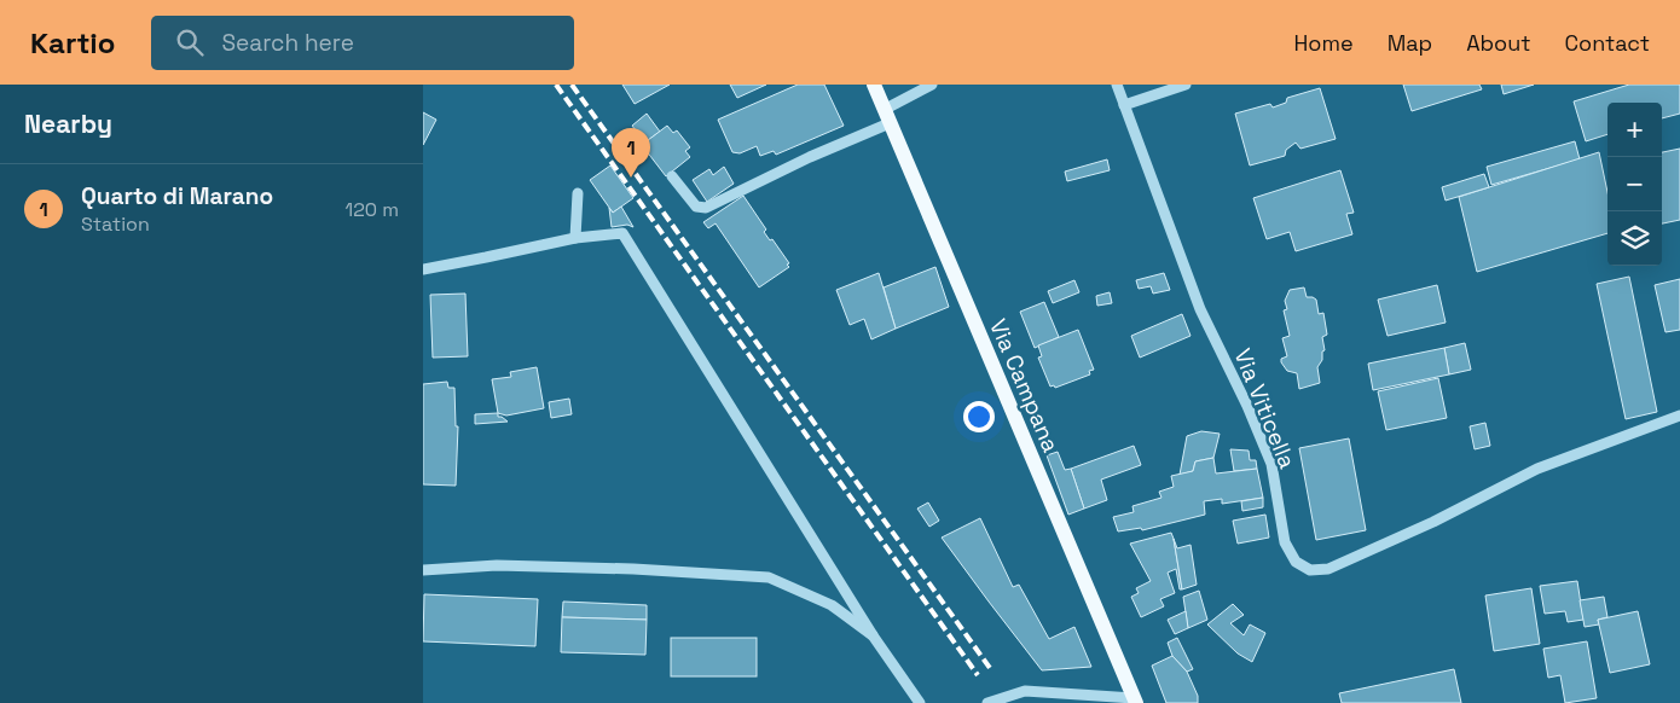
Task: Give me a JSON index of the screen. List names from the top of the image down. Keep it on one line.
{"streets":{"main road":["Via Campana"],"street":["Via Viticella"]},"page":{"header":"Kartio","search":"Search here","nav":["Home","Map","About","Contact"],"heading":"Nearby","map_buttons":["+","−"],"pins":"1","list":[{"mark":"1","name":"Quarto di Marano","note":"Station","value":"120 m"}]}}
